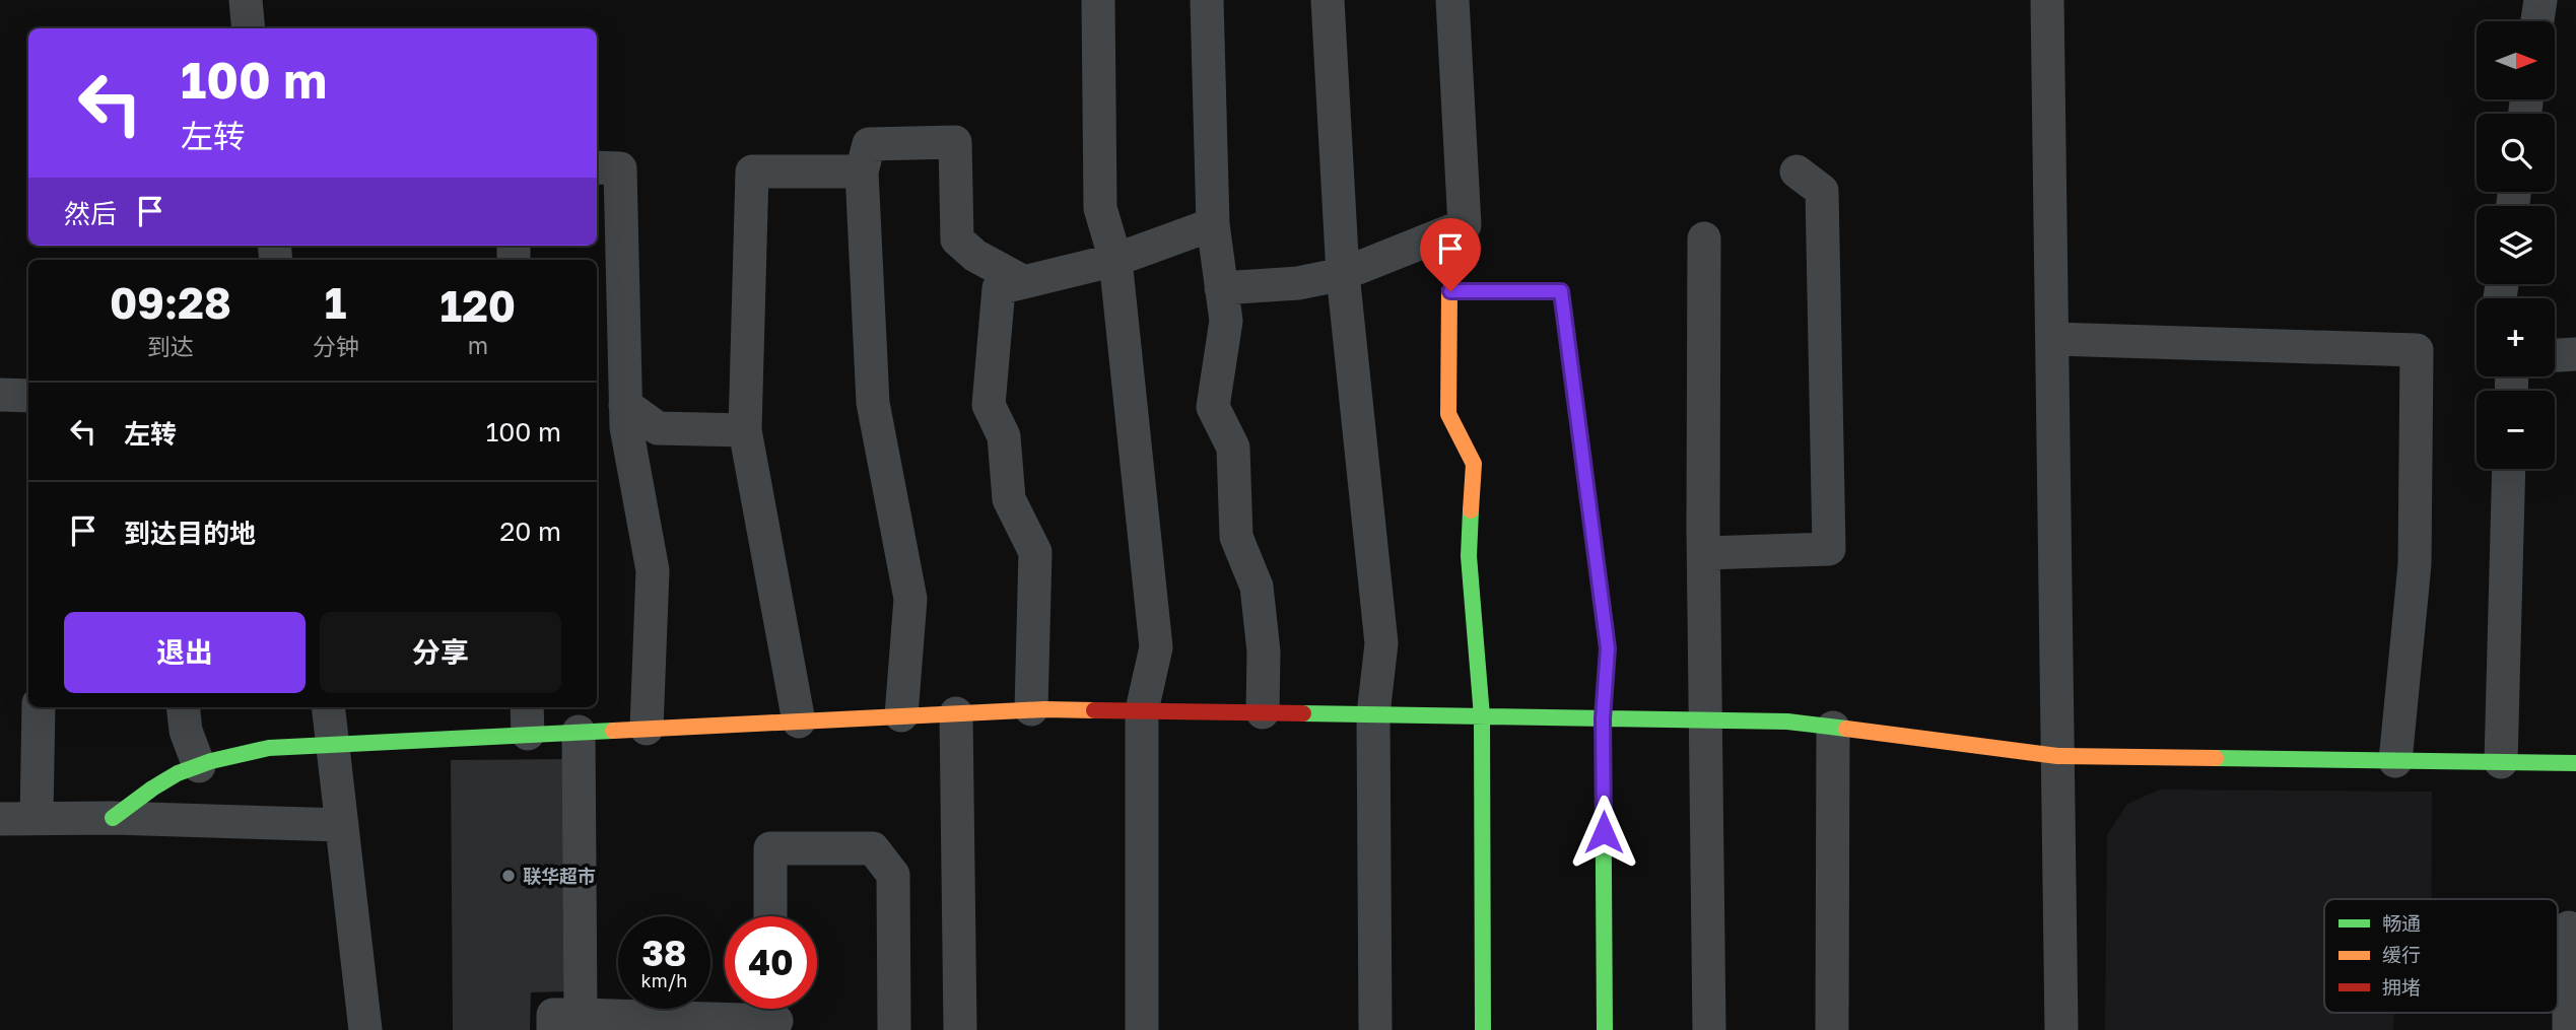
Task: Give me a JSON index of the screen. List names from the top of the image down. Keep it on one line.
{"places":["联华超市"],"legend":["畅通","缓行","拥堵"],"north":"right","page":{"map_buttons":["+","−"],"turn":["100 m","左转"],"then":"然后","eta":["09:28","到达","1","分钟","120","m"],"list":[{"name":"左转","value":"100 m"},{"name":"到达目的地","value":"20 m"}],"buttons":["退出","分享"],"speed":"38 km/h","limit":"40"}}
